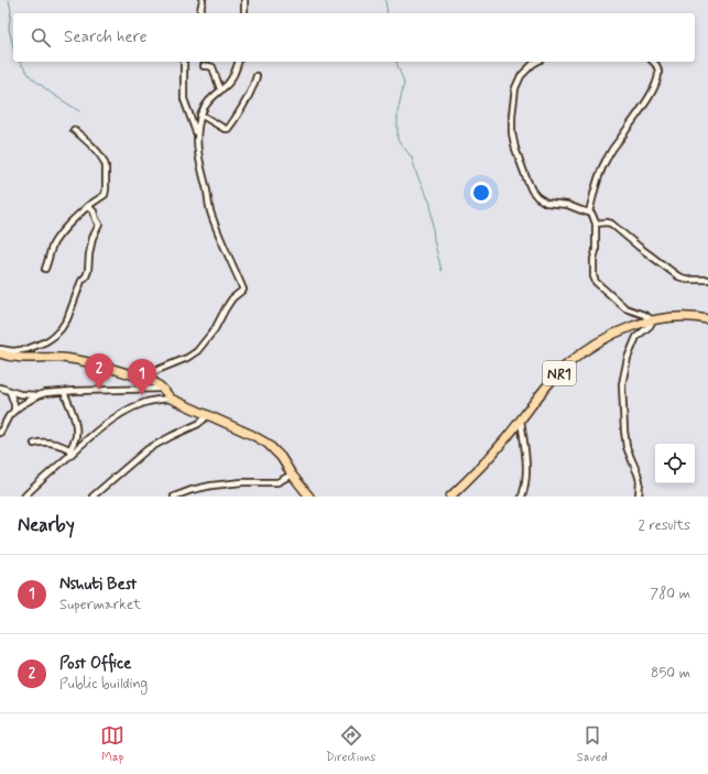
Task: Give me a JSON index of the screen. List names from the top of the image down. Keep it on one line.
{"streets":{"highway":["NR1"]},"page":{"search":"Search here","pins":["2","1"],"heading":["Nearby","2 results"],"list":[{"mark":"1","name":"Nshuti Best","note":"Supermarket","value":"780 m"},{"mark":"2","name":"Post Office","note":"Public building","value":"850 m"}],"nav":["Map","Directions","Saved"]}}
